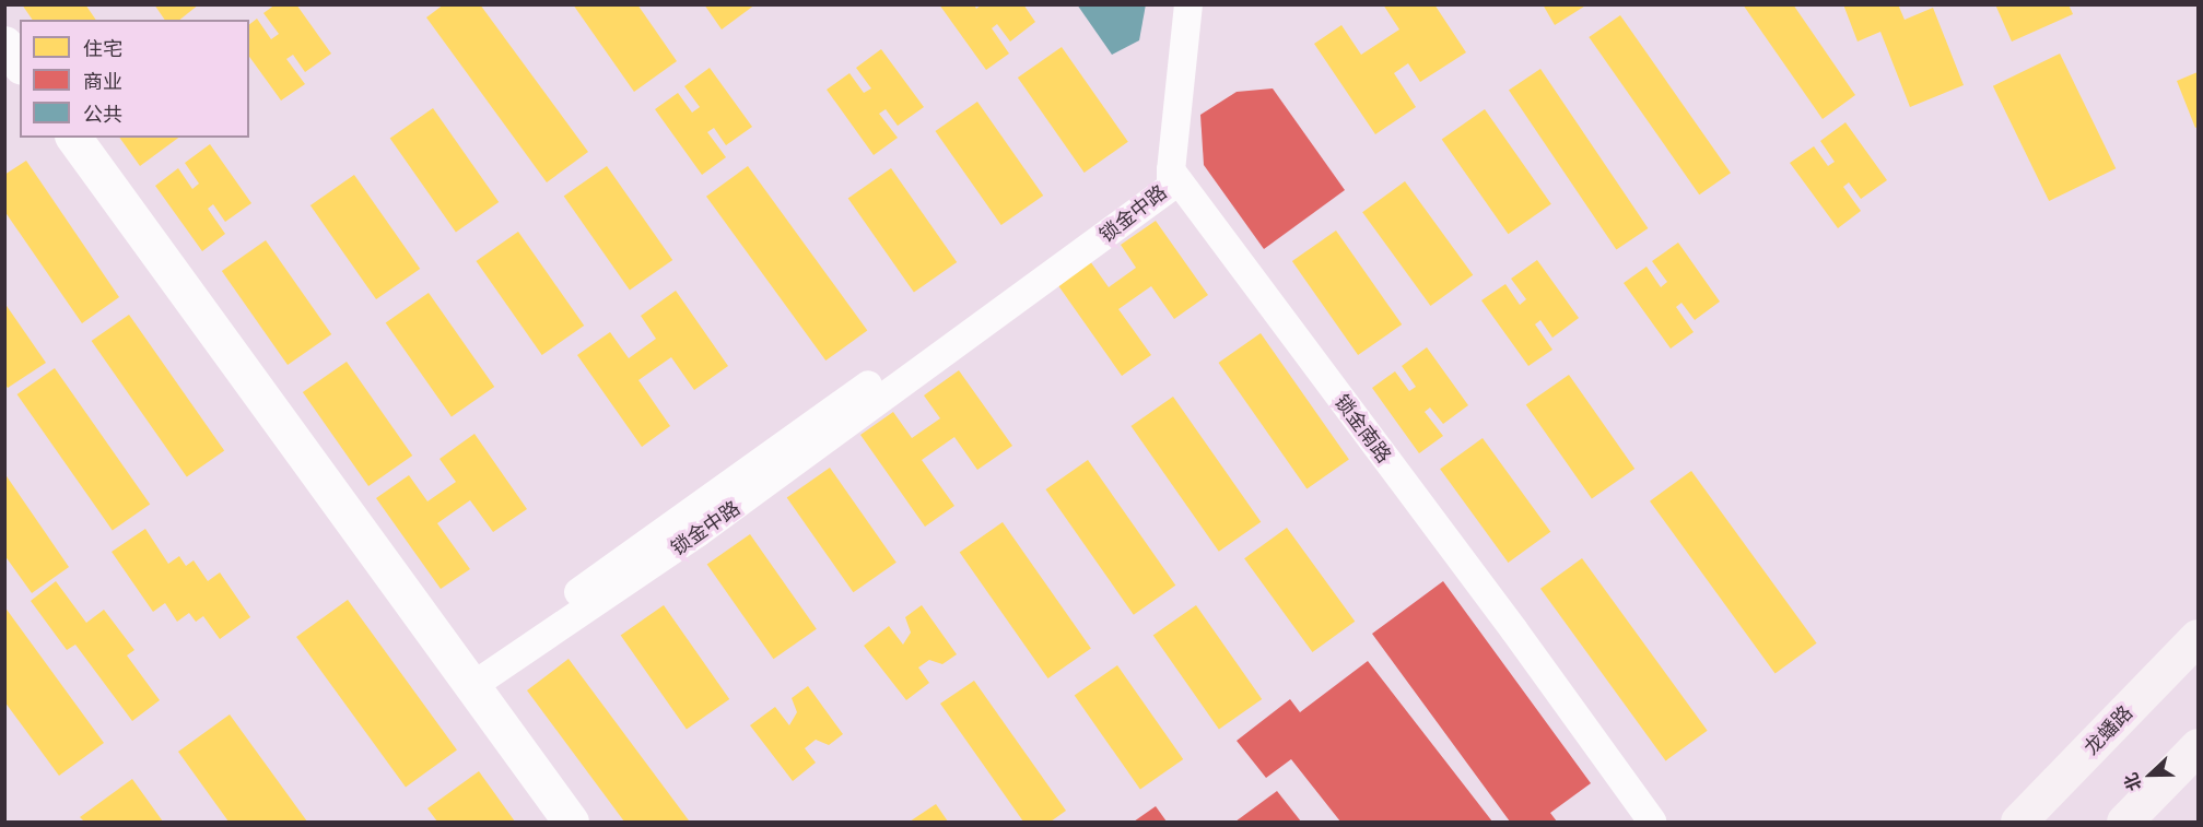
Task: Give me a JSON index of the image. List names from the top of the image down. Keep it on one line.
{"streets":{"main road":["龙蟠路"],"street":["锁金中路","锁金南路"]},"crossings":[["锁金中路","锁金南路"]],"legend":["住宅","商业","公共"],"north":"left"}
